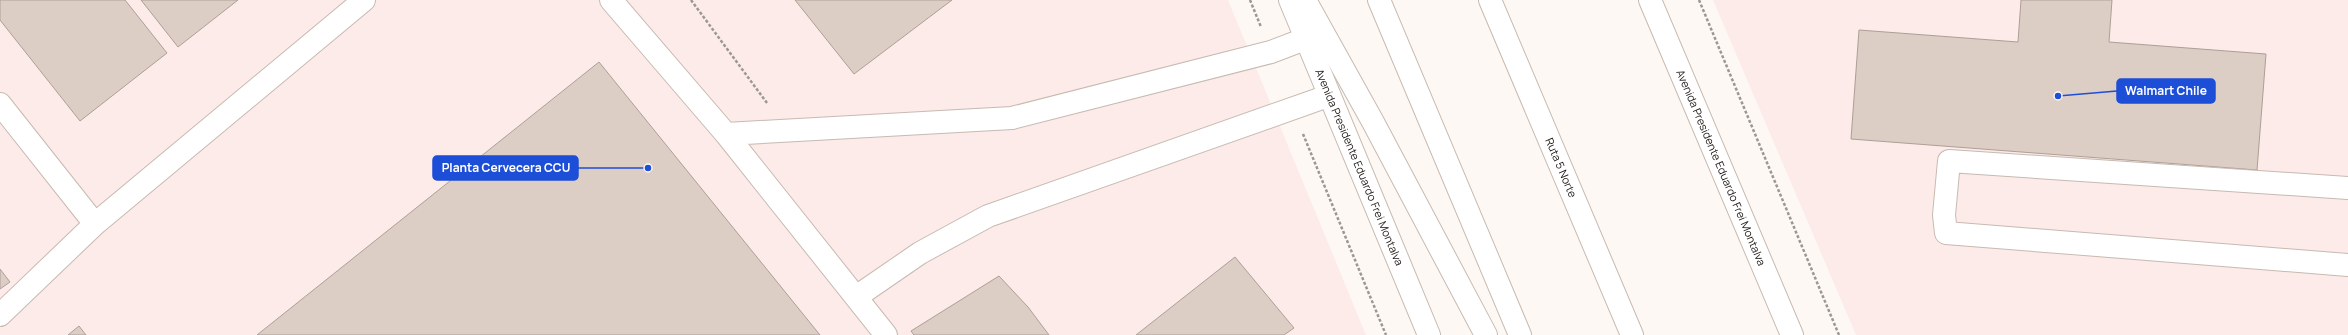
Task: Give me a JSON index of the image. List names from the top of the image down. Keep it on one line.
{"streets":{"main road":["Ruta 5 Norte","Avenida Presidente Eduardo Frei Montalva"]},"places":["Walmart Chile","Planta Cervecera CCU"]}
